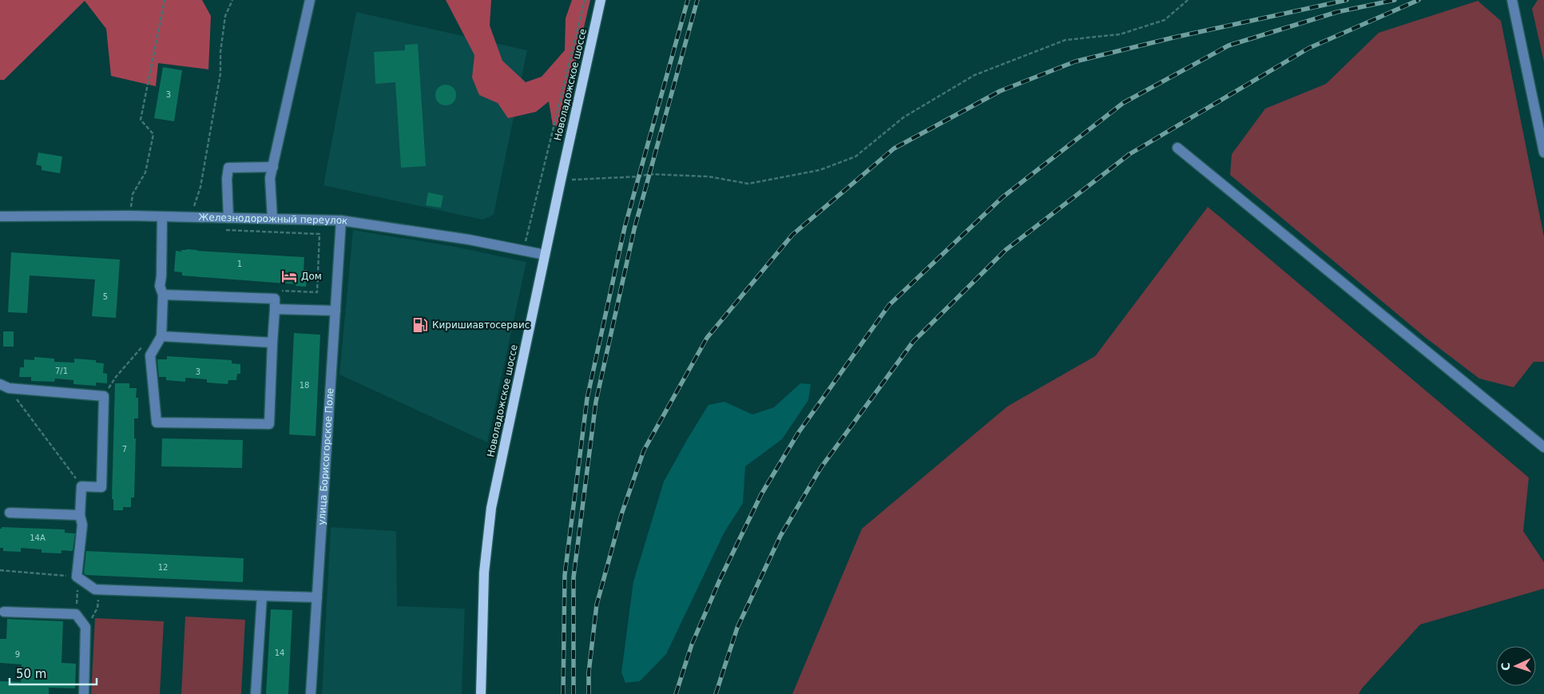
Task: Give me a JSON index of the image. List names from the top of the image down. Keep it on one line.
{"streets":{"main road":["Новоладожское шоссе"],"street":["Железнодорожный переулок","улица Борисогорское Поле"]},"crossings":[["Новоладожское шоссе","Железнодорожный переулок"],["Железнодорожный переулок","улица Борисогорское Поле"]],"places":{"hotel":["Дом"],"fuel station":["Киришиавтосервис"]},"house_numbers":["3","1","5","7/1","3","18","7","14А","12","14","9"],"scale_bar":"50 m","north":"left"}
